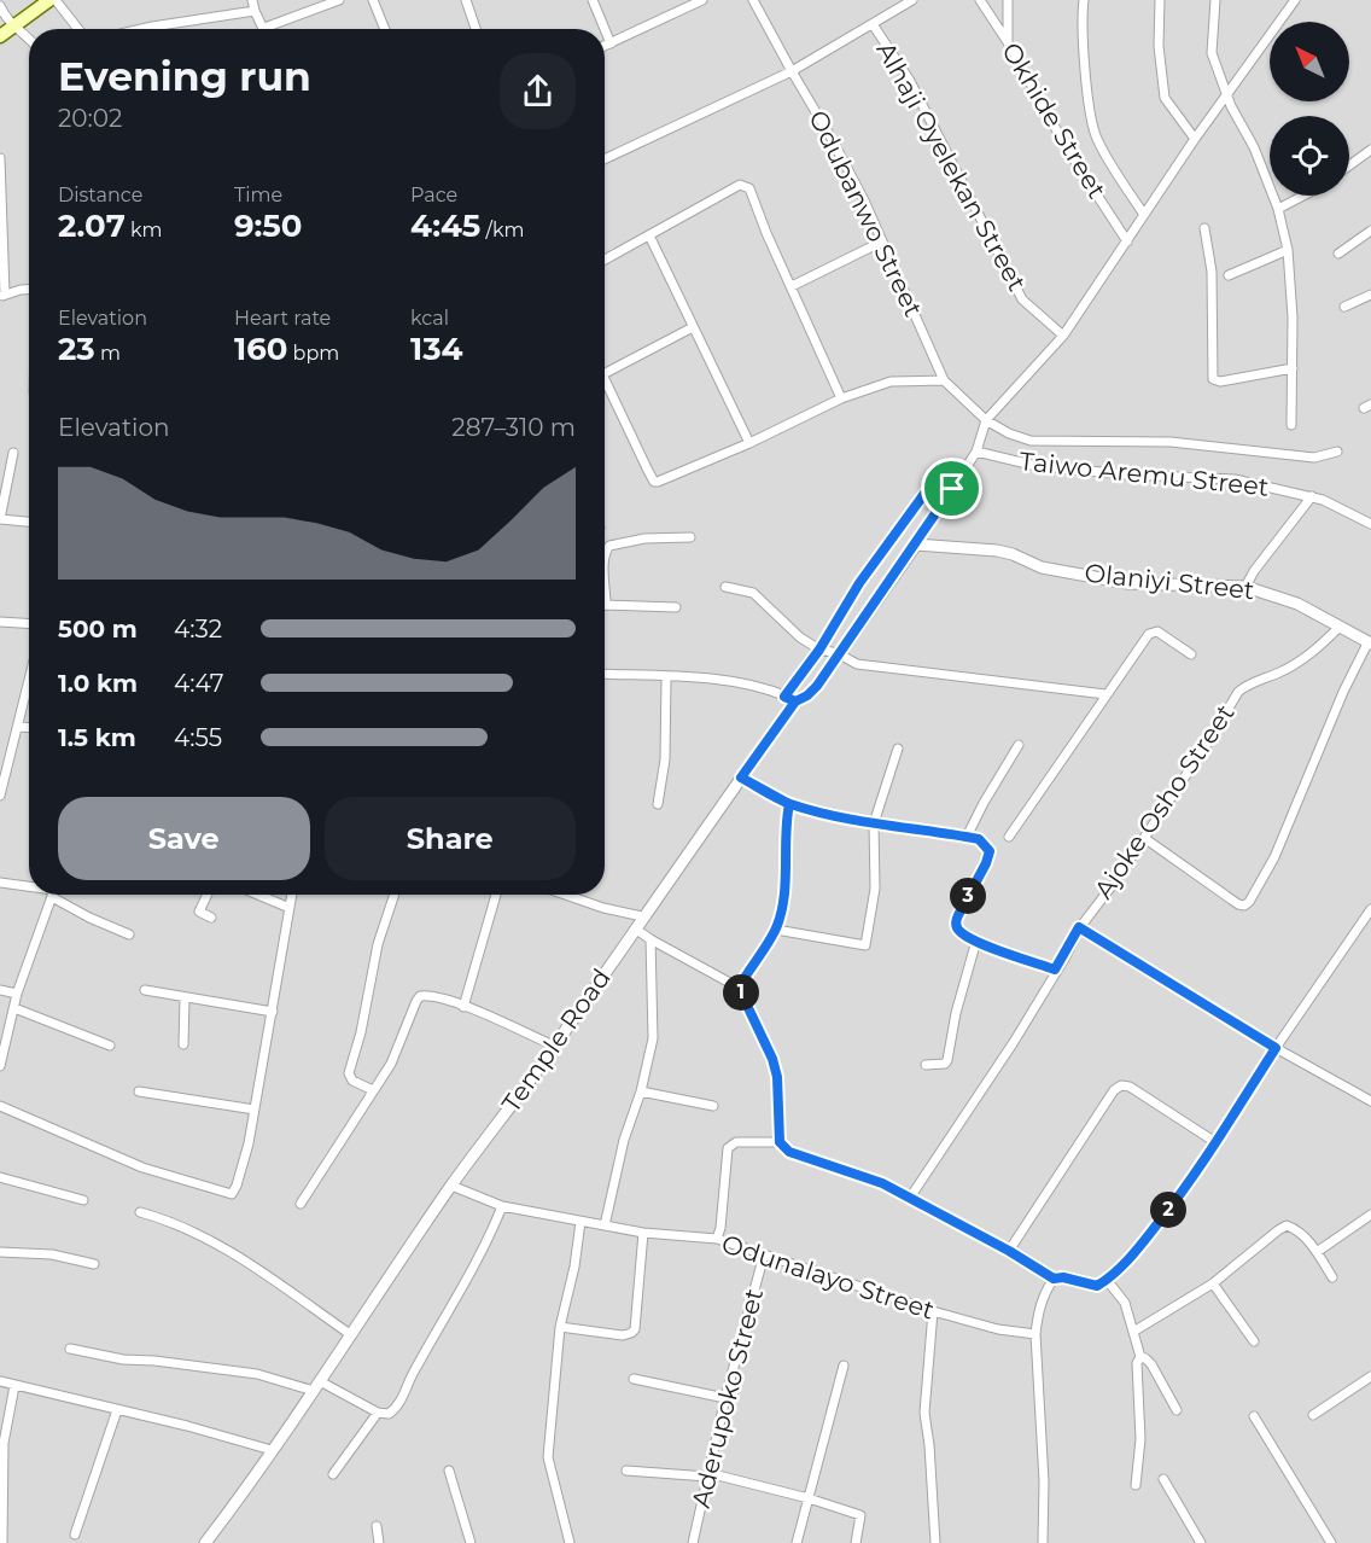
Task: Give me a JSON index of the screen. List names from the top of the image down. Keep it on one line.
{"streets":{"street":["Okhide Street","Alhaji Oyelekan Street","Odubanwo Street","Taiwo Aremu Street","Olaniyi Street","Ajoke Osho Street","Temple Road","Odunalayo Street","Aderupoko Street"]},"crossings":[["Olaniyi Street","Ajoke Osho Street"],["Olaniyi Street","Temple Road"],["Temple Road","Odunalayo Street"],["Odunalayo Street","Aderupoko Street"]],"north":"top left","page":{"heading":["Evening run","20:02"],"stats":[["Distance","2.07 km"],["Time","9:50"],["Pace","4:45 /km"],["Elevation","23 m"],["Heart rate","160 bpm"],["kcal","134"]],"chart":["Elevation","287–310 m"],"list":[{"name":"500 m","note":"4:32"},{"name":"1.0 km","note":"4:47"},{"name":"1.5 km","note":"4:55"}],"buttons":["Save","Share"],"pins":["3","1","2"]}}
